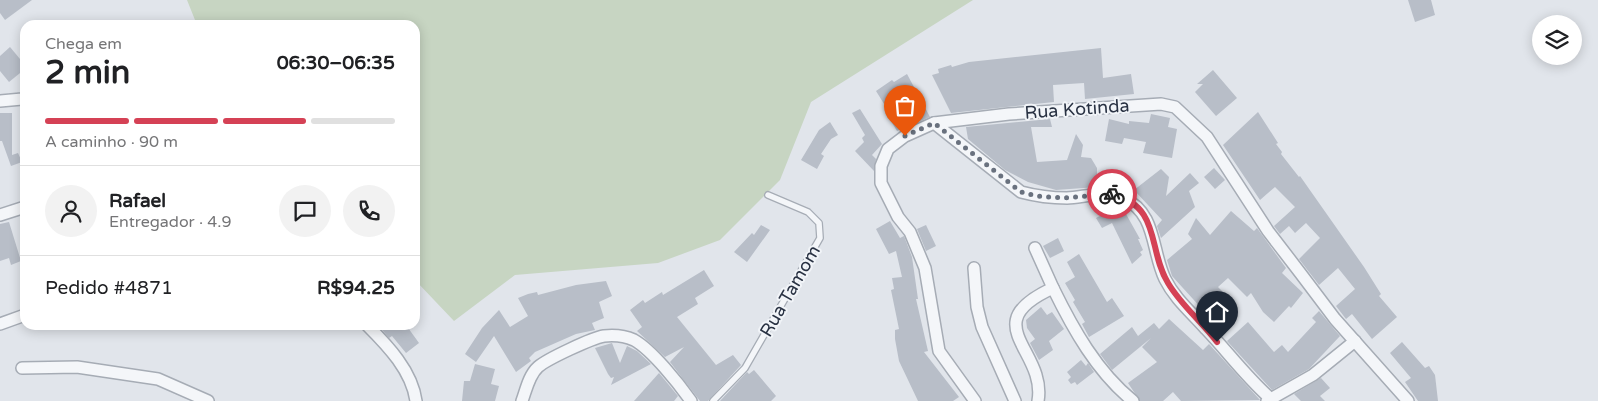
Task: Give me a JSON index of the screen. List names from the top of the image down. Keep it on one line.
{"streets":{"street":["Rua Kotinda"],"lane":["Rua Tamom"]},"page":{"heading":["2 min","Chega em","06:30–06:35"],"panel":["Rafael","Entregador · 4.9","Pedido #4871","R$94.25"],"bar":"A caminho · 90 m"}}
